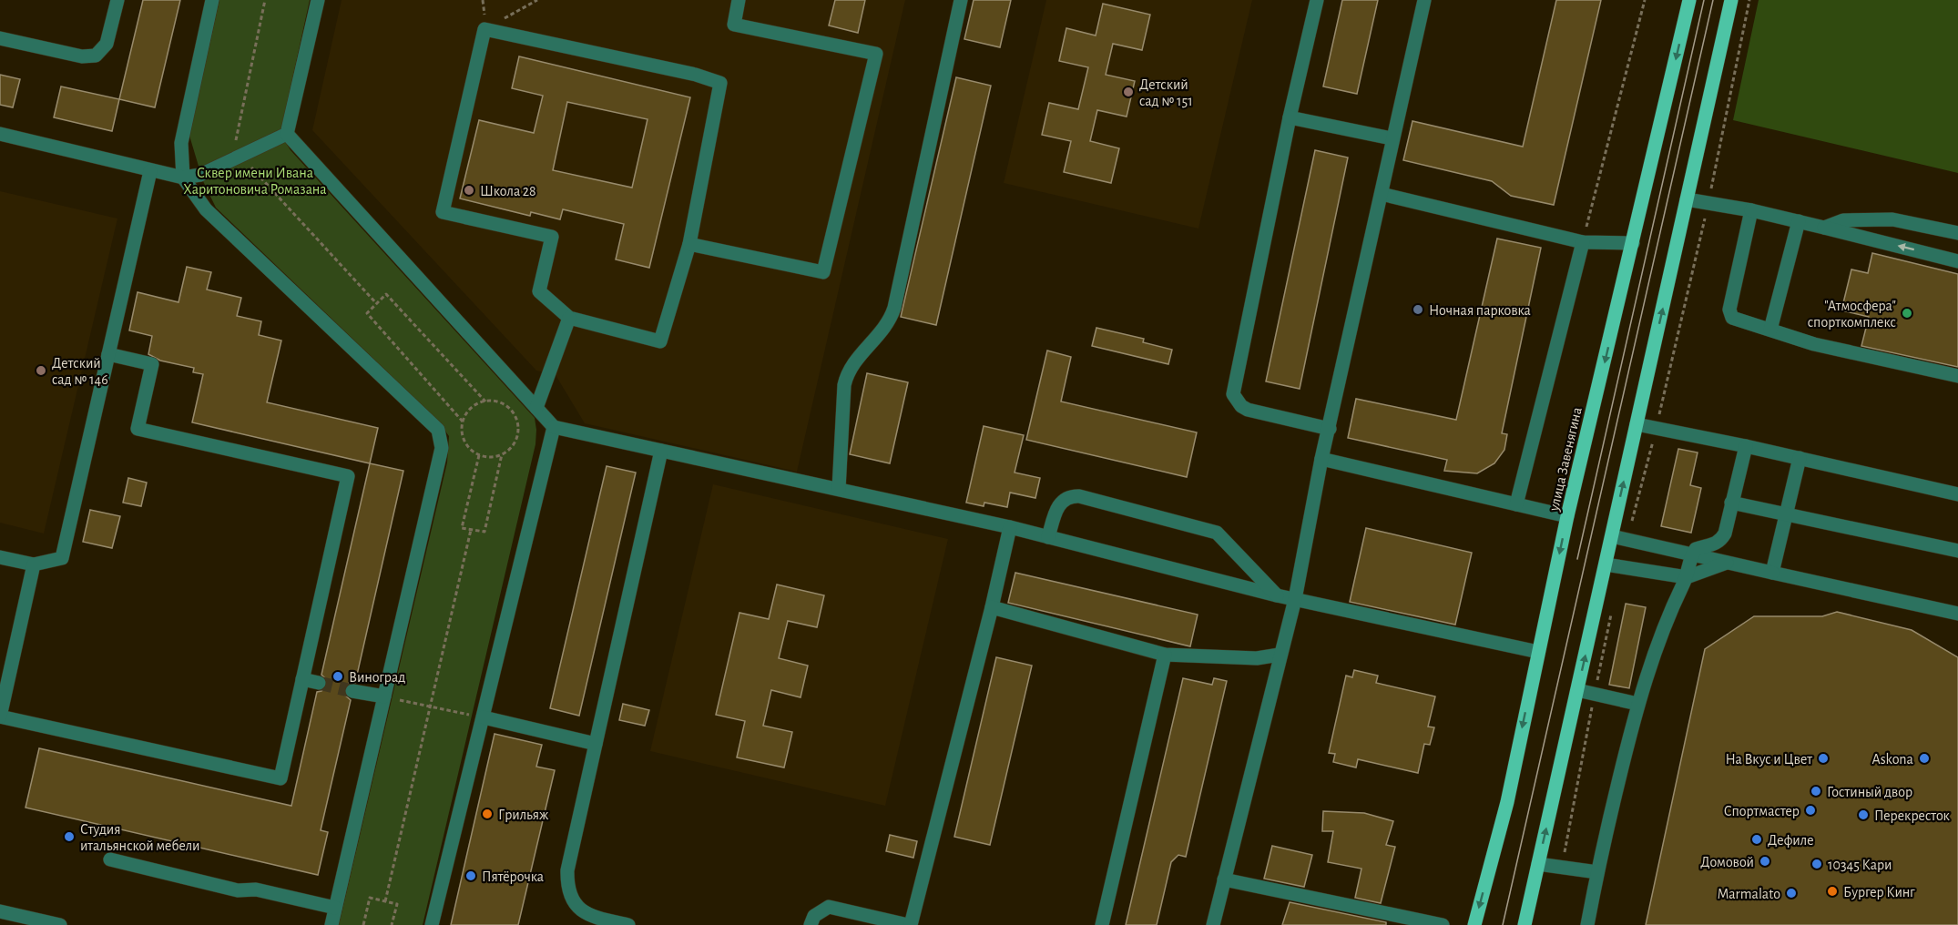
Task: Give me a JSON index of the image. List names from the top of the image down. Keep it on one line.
{"streets":{"main road":["улица Завенягина"]},"parks":["Сквер имени Ивана Харитоновича Ромазана"],"places":["Детский сад № 151","Школа 28","Ночная парковка","\"Атмосфера\" спорткомплекс","Детский сад № 146","Виноград","На Вкус и Цвет","Askona","Гостиный двор","Спортмастер","Грильяж","Перекресток","Студия итальянской мебели","Дефиле","Домовой","10345 Кари","Пятёрочка","Бургер Кинг","Marmalato"]}
